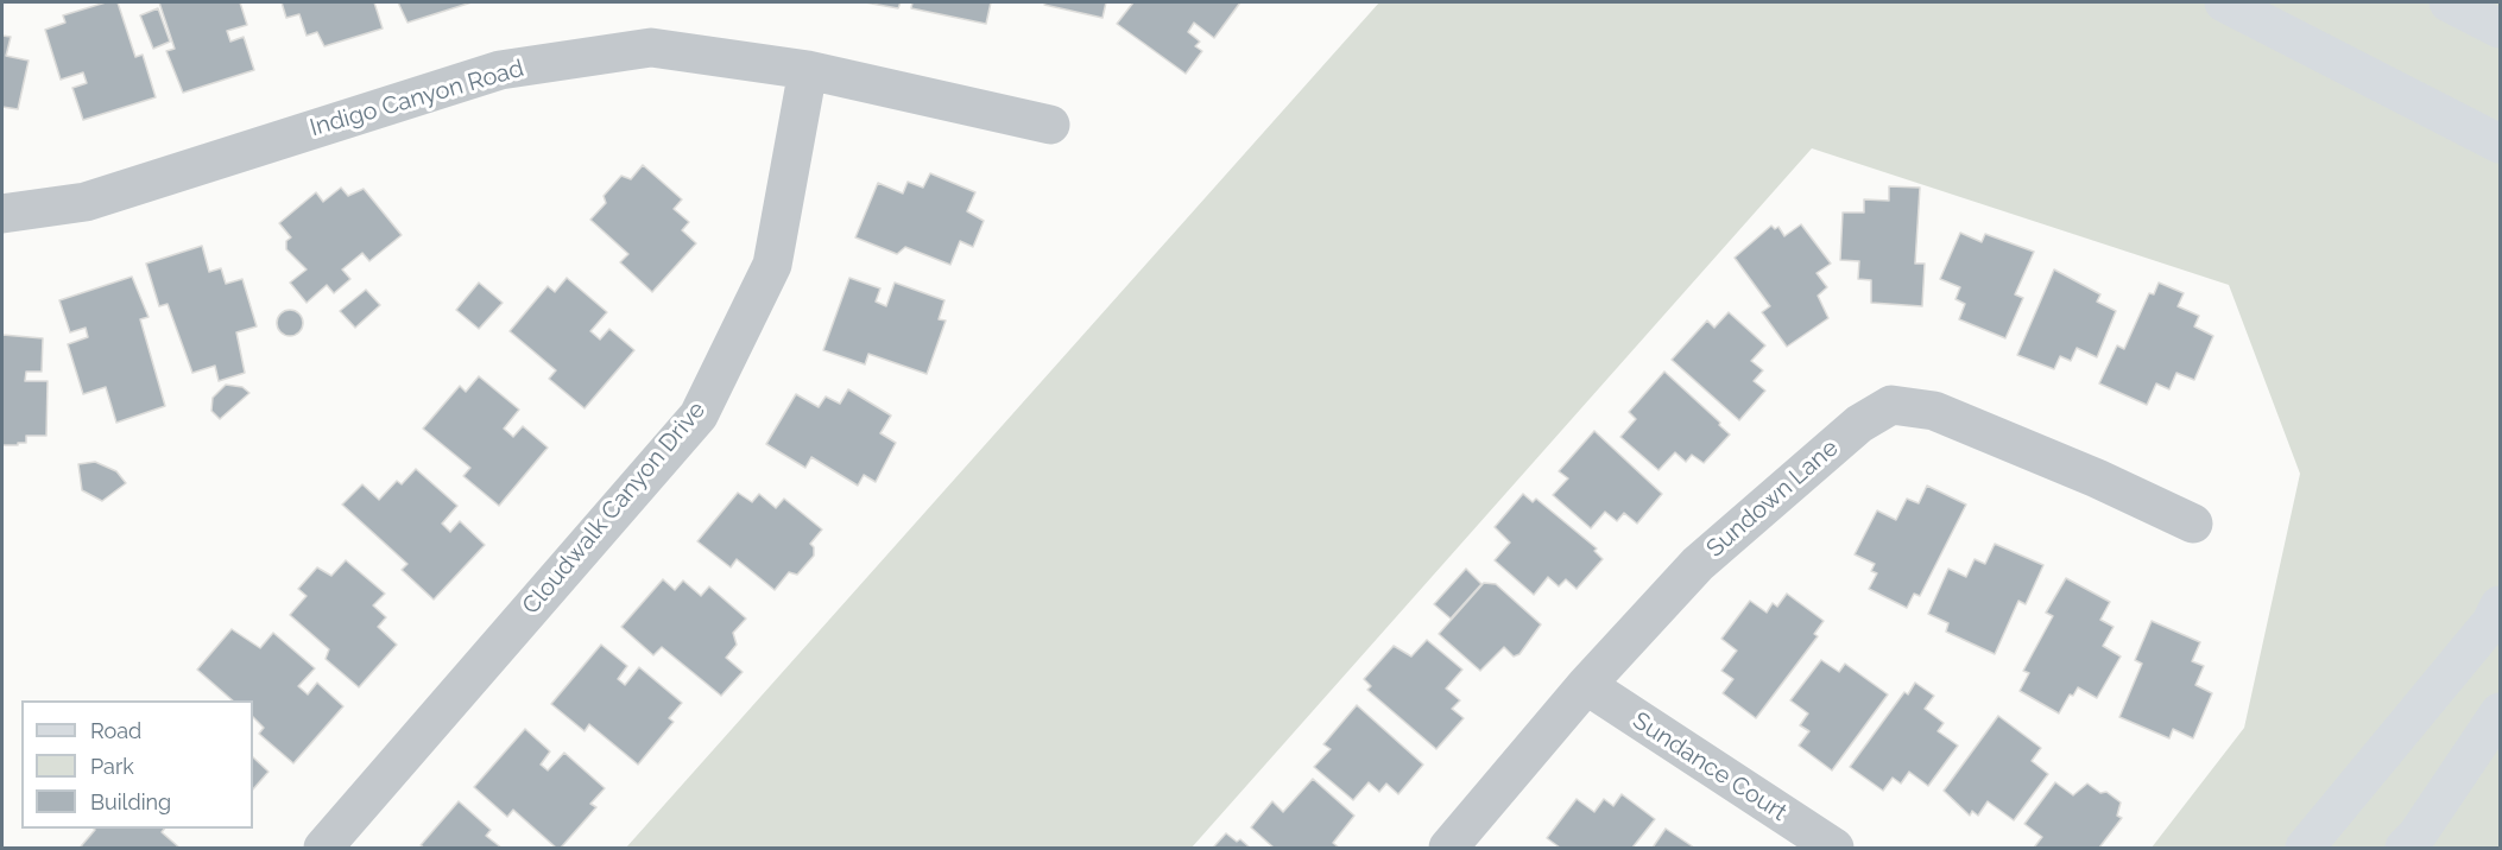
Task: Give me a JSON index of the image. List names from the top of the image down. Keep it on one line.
{"streets":{"street":["Indigo Canyon Road","Sundown Lane","Cloudwalk Canyon Drive","Sundance Court"]},"crossings":[["Indigo Canyon Road","Cloudwalk Canyon Drive"],["Sundown Lane","Sundance Court"]],"legend":["Road","Park","Building"]}
